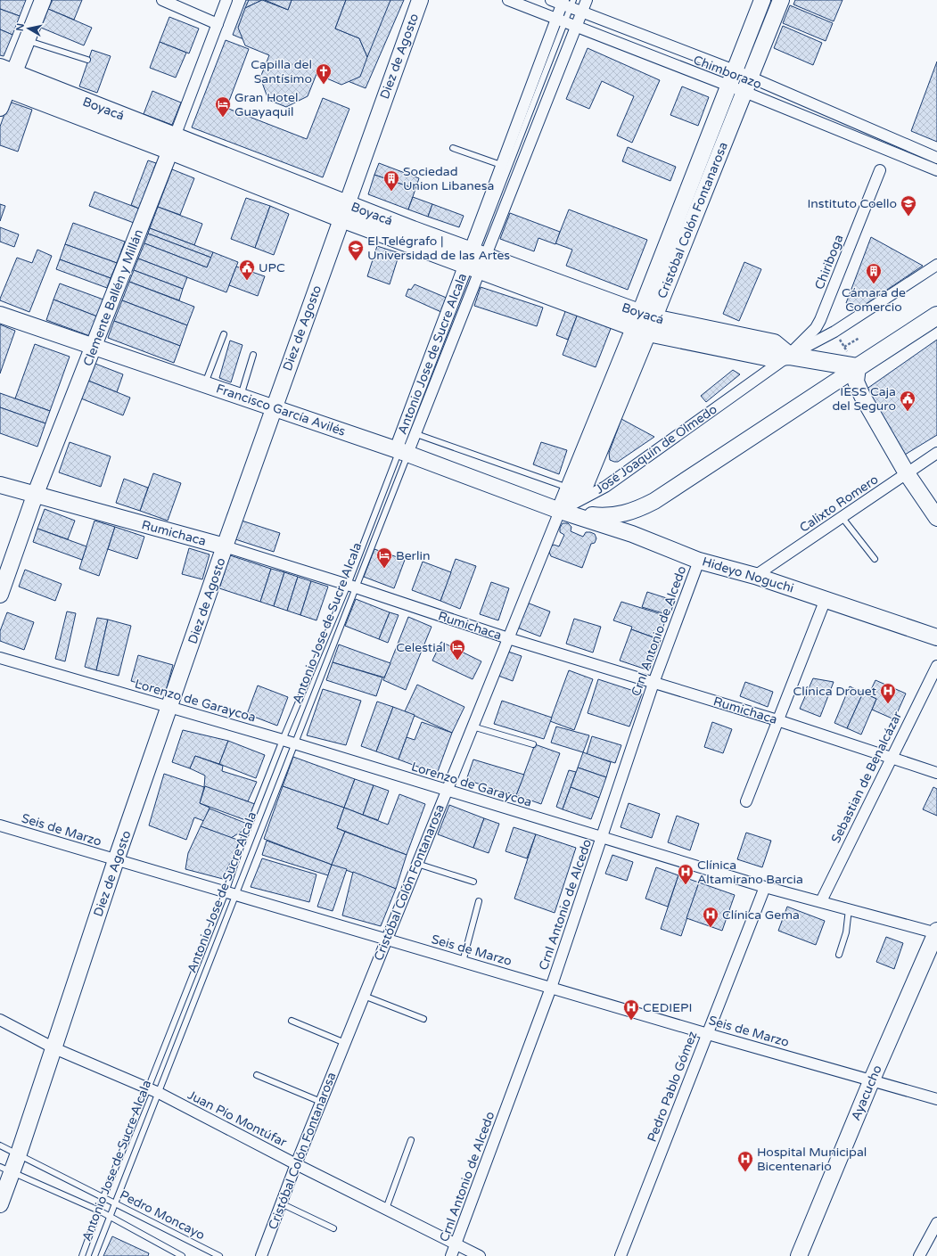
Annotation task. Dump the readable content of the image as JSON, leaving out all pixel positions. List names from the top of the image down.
{
  "streets": {
    "main road": ["Boyacá"],
    "street": [
      "Diez de Agosto",
      "Chimborazo",
      "Cristóbal Colón Fontanarosa",
      "Chiriboga",
      "Clemente Ballén y Millán",
      "Antonio Jose de Sucre Alcala",
      "Francisco García Avilés",
      "José Joaquín de Olmedo",
      "Calixto Romero",
      "Rumichaca",
      "Hideyo Noguchi",
      "Crnl Antonio de Alcedo",
      "Lorenzo de Garaycoa",
      "Sebastian de Benalcázar",
      "Seis de Marzo",
      "Pedro Pablo Gómez",
      "Ayacucho",
      "Juan Pío Montúfar"
    ],
    "lane": ["Pedro Moncayo"]
  },
  "crossings": [
    ["Diez de Agosto", "Boyacá"],
    ["Diez de Agosto", "Francisco García Avilés"],
    ["Diez de Agosto", "Rumichaca"],
    ["Diez de Agosto", "Lorenzo de Garaycoa"],
    ["Diez de Agosto", "Seis de Marzo"],
    ["Diez de Agosto", "Juan Pío Montúfar"],
    ["Diez de Agosto", "Pedro Moncayo"],
    ["Chimborazo", "Cristóbal Colón Fontanarosa"],
    ["Chimborazo", "Antonio Jose de Sucre Alcala"],
    ["Boyacá", "Cristóbal Colón Fontanarosa"],
    ["Boyacá", "Chiriboga"],
    ["Boyacá", "Clemente Ballén y Millán"],
    ["Boyacá", "Antonio Jose de Sucre Alcala"],
    ["Boyacá", "José Joaquín de Olmedo"],
    ["Cristóbal Colón Fontanarosa", "Francisco García Avilés"],
    ["Cristóbal Colón Fontanarosa", "José Joaquín de Olmedo"],
    ["Cristóbal Colón Fontanarosa", "Rumichaca"],
    ["Cristóbal Colón Fontanarosa", "Hideyo Noguchi"],
    ["Cristóbal Colón Fontanarosa", "Lorenzo de Garaycoa"],
    ["Cristóbal Colón Fontanarosa", "Seis de Marzo"],
    ["Cristóbal Colón Fontanarosa", "Juan Pío Montúfar"],
    ["Chiriboga", "José Joaquín de Olmedo"],
    ["Clemente Ballén y Millán", "Francisco García Avilés"],
    ["Clemente Ballén y Millán", "Rumichaca"],
    ["Antonio Jose de Sucre Alcala", "Francisco García Avilés"],
    ["Antonio Jose de Sucre Alcala", "Rumichaca"],
    ["Antonio Jose de Sucre Alcala", "Lorenzo de Garaycoa"],
    ["Antonio Jose de Sucre Alcala", "Seis de Marzo"],
    ["Antonio Jose de Sucre Alcala", "Juan Pío Montúfar"],
    ["Antonio Jose de Sucre Alcala", "Pedro Moncayo"],
    ["Francisco García Avilés", "José Joaquín de Olmedo"],
    ["Francisco García Avilés", "Hideyo Noguchi"],
    ["José Joaquín de Olmedo", "Hideyo Noguchi"],
    ["Calixto Romero", "Hideyo Noguchi"],
    ["Rumichaca", "Crnl Antonio de Alcedo"],
    ["Rumichaca", "Sebastian de Benalcázar"],
    ["Hideyo Noguchi", "Crnl Antonio de Alcedo"],
    ["Crnl Antonio de Alcedo", "Lorenzo de Garaycoa"],
    ["Crnl Antonio de Alcedo", "Seis de Marzo"],
    ["Crnl Antonio de Alcedo", "Juan Pío Montúfar"],
    ["Lorenzo de Garaycoa", "Sebastian de Benalcázar"],
    ["Lorenzo de Garaycoa", "Pedro Pablo Gómez"],
    ["Lorenzo de Garaycoa", "Ayacucho"],
    ["Seis de Marzo", "Pedro Pablo Gómez"],
    ["Seis de Marzo", "Ayacucho"]
  ],
  "places": {
    "church": ["Capilla del Santísimo"],
    "hotel": ["Gran Hotel Guayaquil", "Berlin", "Celestial"],
    "building": ["Sociedad Union Libanesa", "Cámara de Comercio"],
    "school or university": ["Instituto Coello", "El Telégrafo | Universidad de las Artes"],
    "public building": ["UPC", "IESS Caja del Seguro"],
    "hospital": [
      "Clínica Drouet",
      "Clínica Altamirano Barcia",
      "Clínica Gema",
      "CEDIEPI",
      "Hospital Municipal Bicentenario"
    ]
  },
  "north": "left"
}
